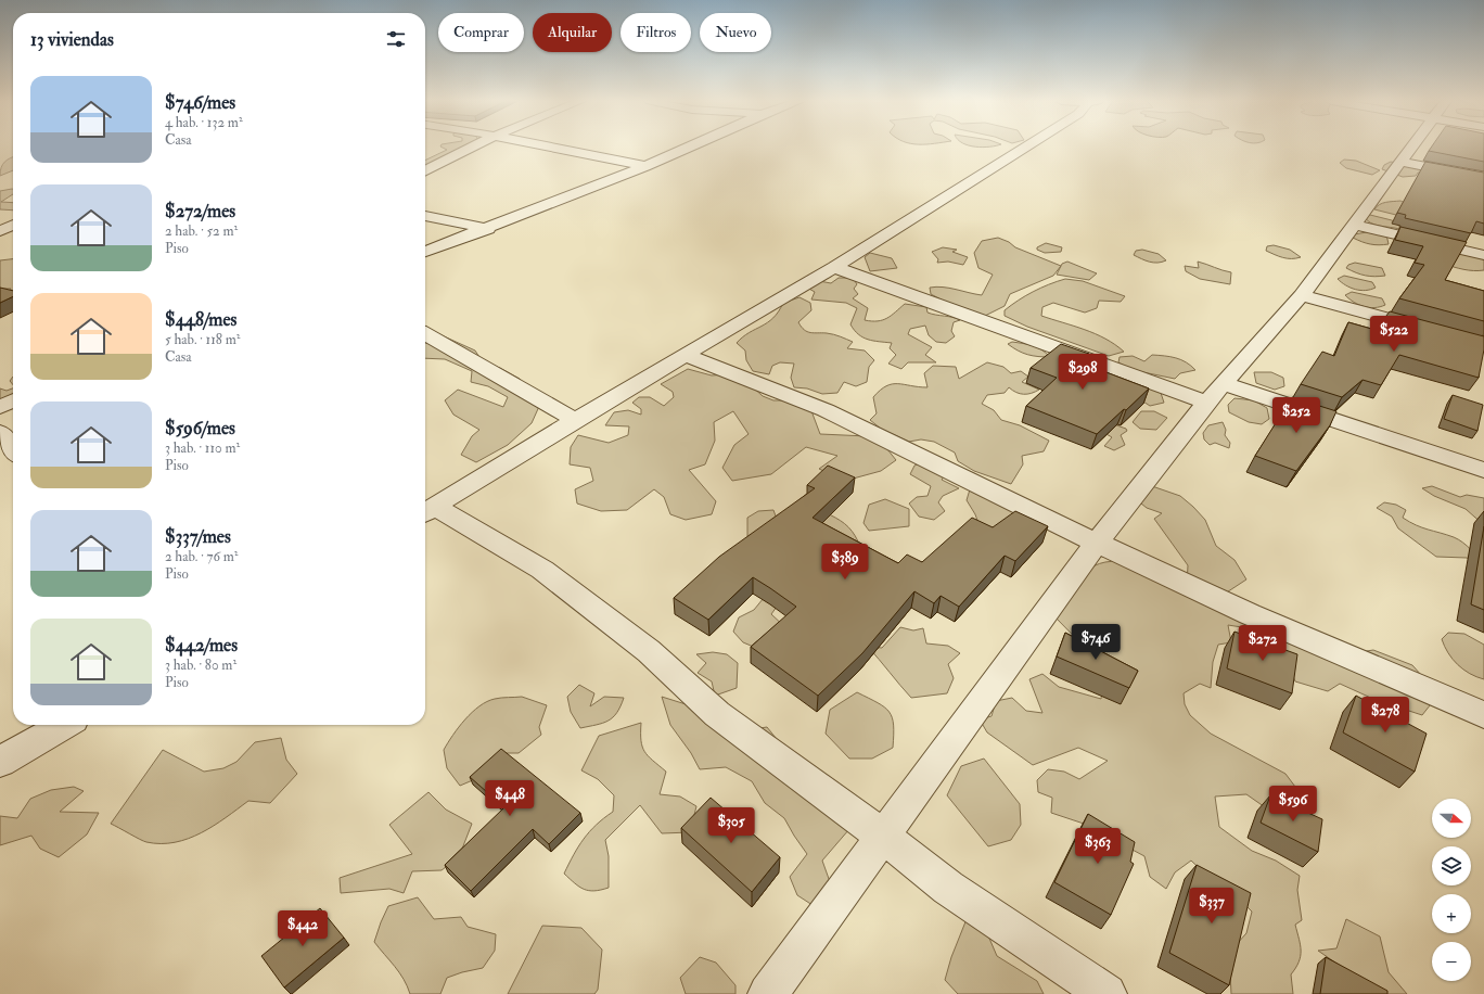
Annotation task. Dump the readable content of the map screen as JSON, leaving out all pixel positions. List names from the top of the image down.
{
  "north": "right",
  "page": {
    "chip": [
      "Comprar",
      "Alquilar",
      "Filtros",
      "Nuevo"
    ],
    "heading": "13 viviendas",
    "list": [
      {
        "name": "$746/mes",
        "note": "4 hab. · 132 m² · Casa"
      },
      {
        "name": "$272/mes",
        "note": "2 hab. · 52 m² · Piso"
      },
      {
        "name": "$448/mes",
        "note": "5 hab. · 118 m² · Casa"
      },
      {
        "name": "$596/mes",
        "note": "3 hab. · 110 m² · Piso"
      },
      {
        "name": "$337/mes",
        "note": "2 hab. · 76 m² · Piso"
      },
      {
        "name": "$442/mes",
        "note": "3 hab. · 80 m² · Piso"
      }
    ],
    "price": [
      "$522",
      "$298",
      "$252",
      "$389",
      "$746",
      "$272",
      "$278",
      "$448",
      "$596",
      "$305",
      "$363",
      "$337",
      "$442"
    ],
    "map_buttons": ["+", "−"]
  }
}
